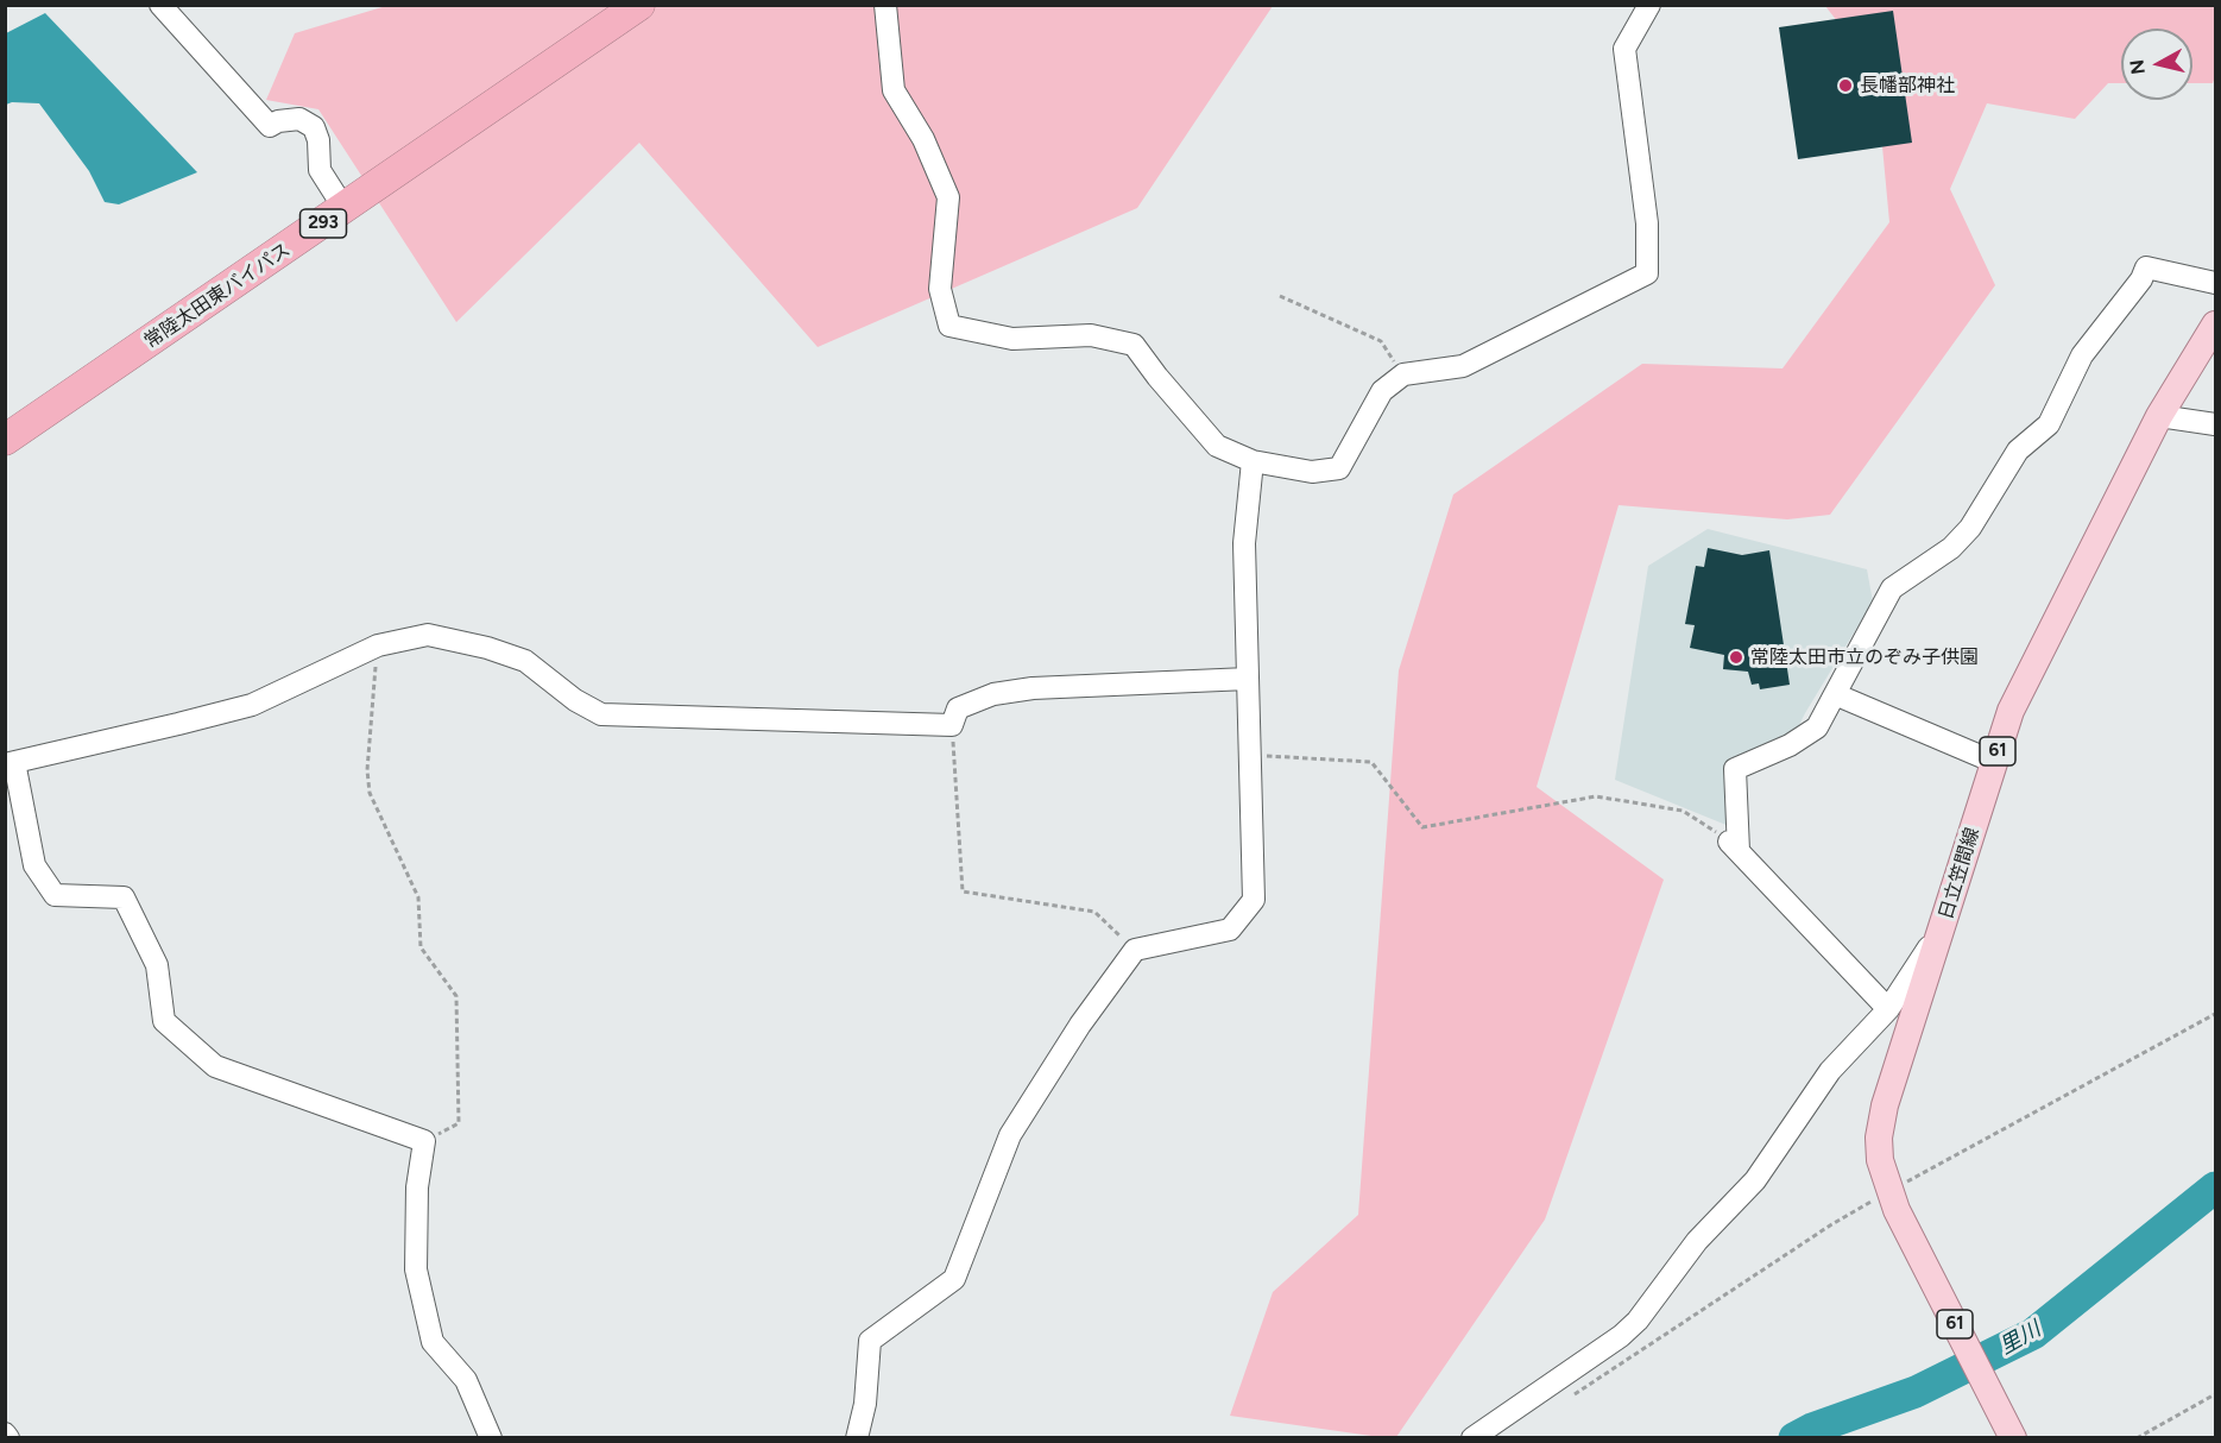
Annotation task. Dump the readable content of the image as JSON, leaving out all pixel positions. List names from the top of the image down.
{
  "streets": {
    "highway": ["293", "常陸太田東バイパス"],
    "main road": ["61", "日立笠間線"]
  },
  "water": ["里川"],
  "places": ["長幡部神社", "常陸太田市立のぞみ子供園"],
  "north": "left"
}
